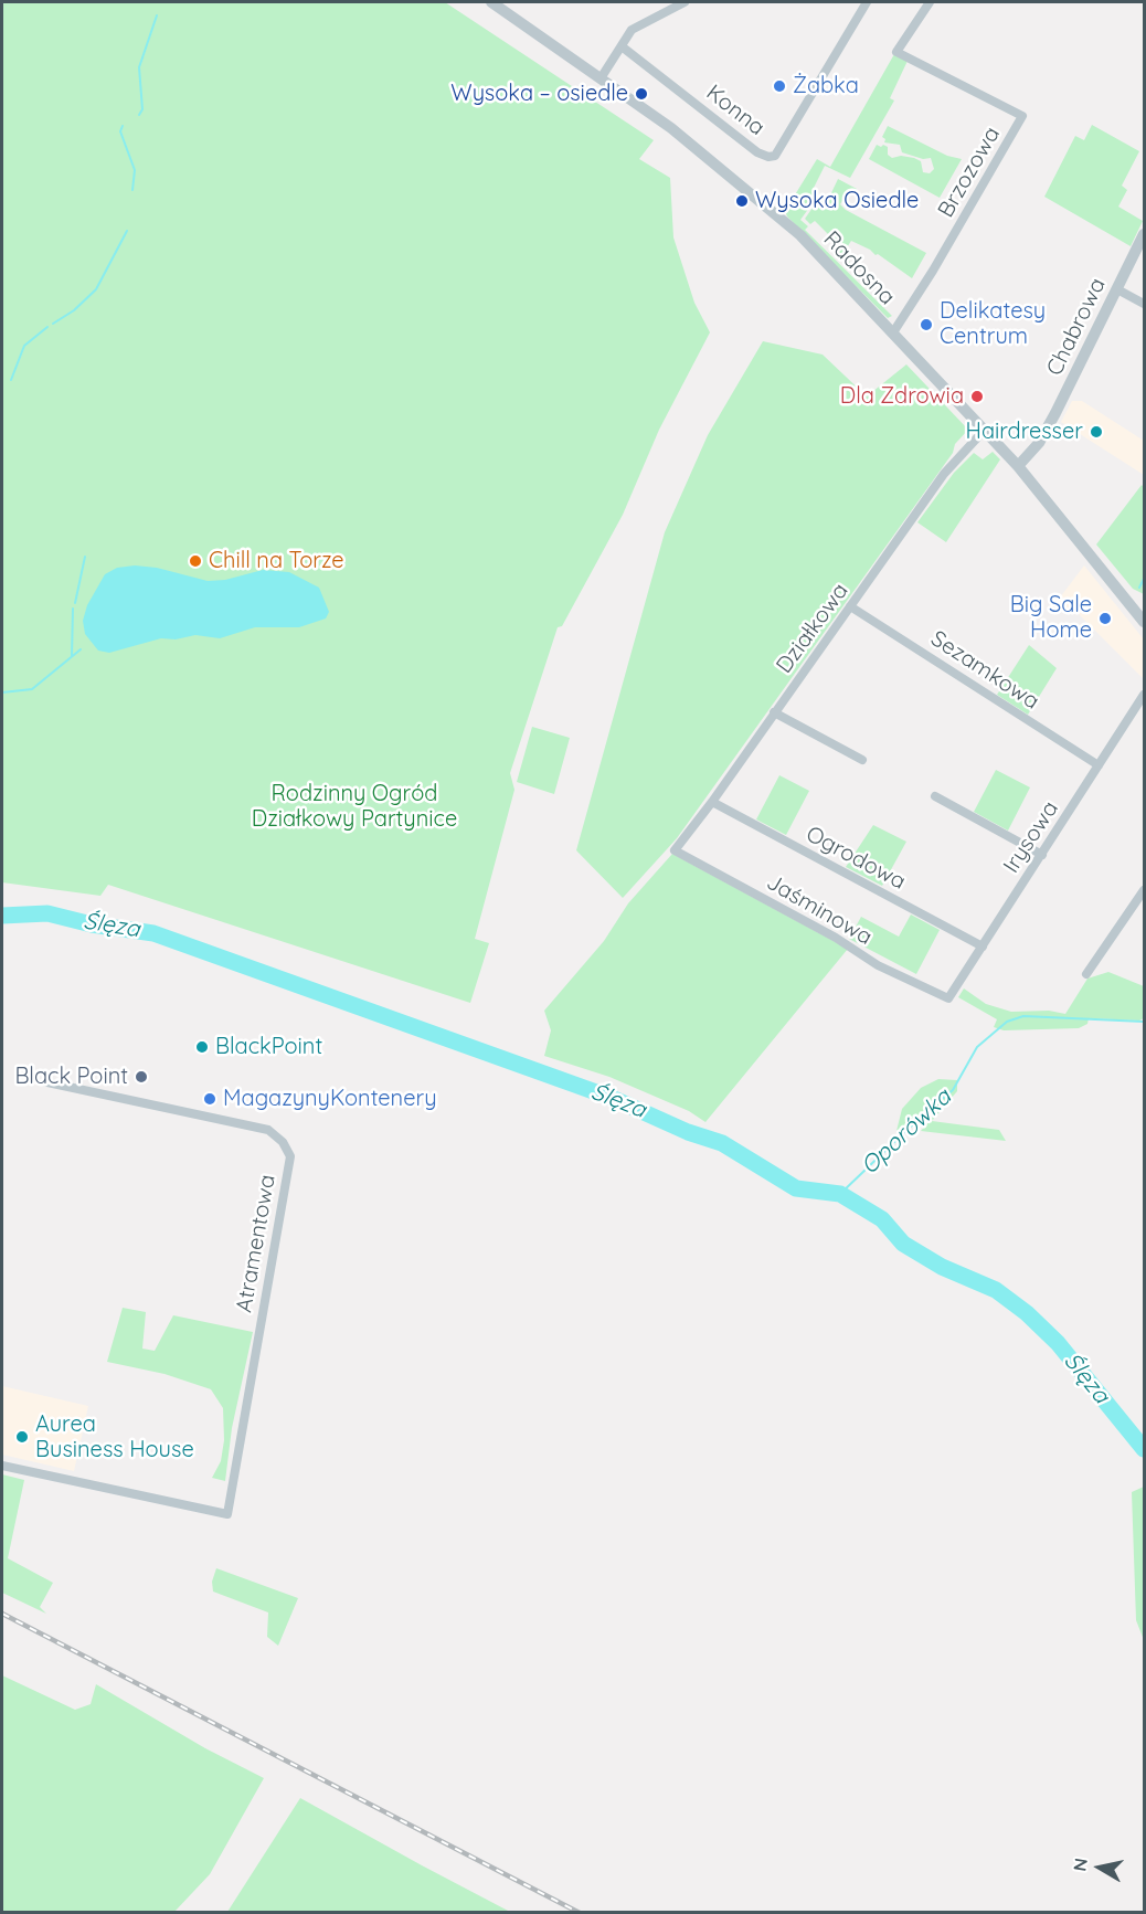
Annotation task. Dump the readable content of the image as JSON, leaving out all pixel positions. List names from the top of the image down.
{
  "streets": {
    "street": [
      "Konna",
      "Brzozowa",
      "Radosna",
      "Chabrowa",
      "Działkowa",
      "Sezamkowa",
      "Irysowa",
      "Ogrodowa",
      "Jaśminowa",
      "Atramentowa"
    ]
  },
  "crossings": [
    ["Brzozowa", "Radosna"],
    ["Radosna", "Chabrowa"],
    ["Radosna", "Działkowa"],
    ["Działkowa", "Sezamkowa"],
    ["Działkowa", "Ogrodowa"],
    ["Działkowa", "Jaśminowa"],
    ["Sezamkowa", "Irysowa"],
    ["Irysowa", "Ogrodowa"],
    ["Irysowa", "Jaśminowa"]
  ],
  "water": ["Ślęza", "Oporówka"],
  "parks": ["Rodzinny Ogród Działkowy Partynice"],
  "places": [
    "Żabka",
    "Wysoka – osiedle",
    "Wysoka Osiedle",
    "Delikatesy Centrum",
    "Dla Zdrowia",
    "Hairdresser",
    "Chill na Torze",
    "Big Sale Home",
    "BlackPoint",
    "Black Point",
    "MagazynyKontenery",
    "Aurea Business House"
  ],
  "north": "left"
}
